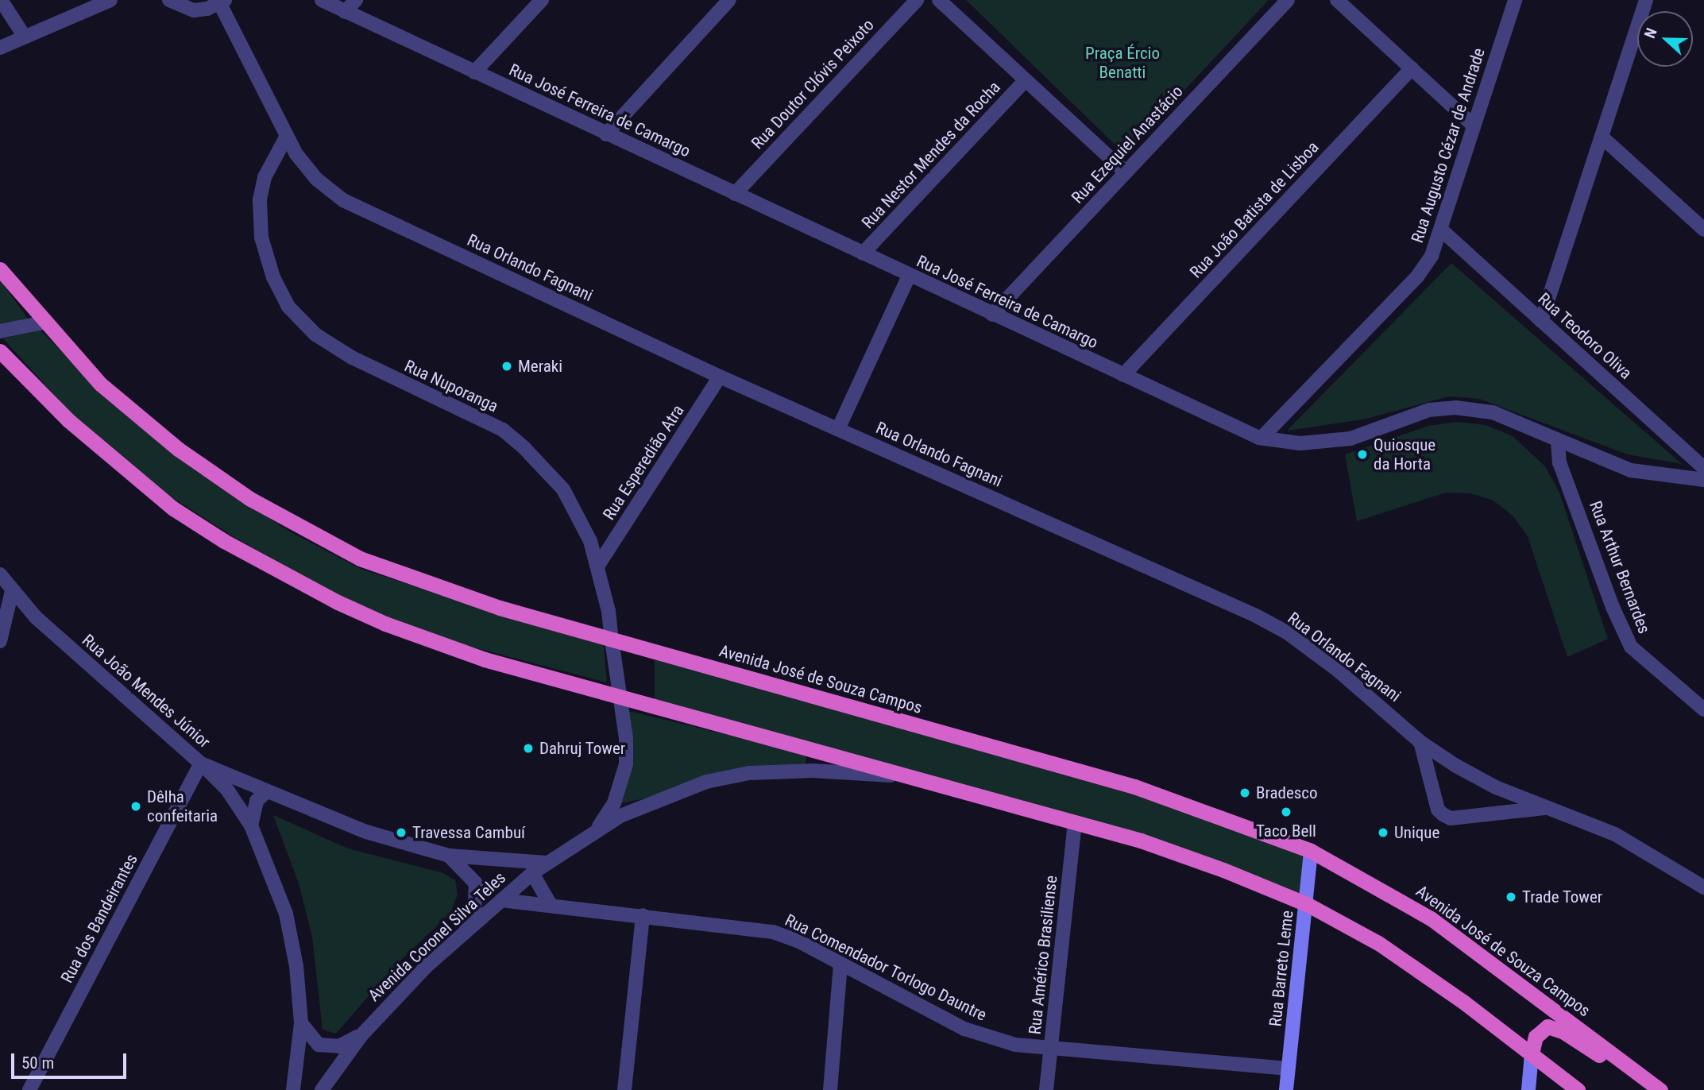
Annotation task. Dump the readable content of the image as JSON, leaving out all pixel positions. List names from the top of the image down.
{
  "streets": {
    "highway": ["Avenida José de Souza Campos"],
    "main road": ["Rua Barreto Leme"],
    "street": [
      "Rua Doutor Clóvis Peixoto",
      "Rua José Ferreira de Camargo",
      "Rua Ezequiel Anastácio",
      "Rua Augusto Cézar de Andrade",
      "Rua Nestor Mendes da Rocha",
      "Rua João Batista de Lisboa",
      "Rua Orlando Fagnani",
      "Rua Teodoro Oliva",
      "Rua Nuporanga",
      "Rua Esperedião Atra",
      "Rua Arthur Bernardes",
      "Rua João Mendes Júnior",
      "Rua dos Bandeirantes",
      "Avenida Coronel Silva Teles",
      "Rua Américo Brasiliense",
      "Rua Comendador Torlogo Dauntre"
    ]
  },
  "crossings": [
    ["Rua Doutor Clóvis Peixoto", "Rua José Ferreira de Camargo"],
    ["Rua José Ferreira de Camargo", "Rua Ezequiel Anastácio"],
    ["Rua José Ferreira de Camargo", "Rua Augusto Cézar de Andrade"],
    ["Rua José Ferreira de Camargo", "Rua Nestor Mendes da Rocha"],
    ["Rua José Ferreira de Camargo", "Rua João Batista de Lisboa"],
    ["Rua José Ferreira de Camargo", "Rua Arthur Bernardes"],
    ["Rua Augusto Cézar de Andrade", "Rua Teodoro Oliva"],
    ["Rua Orlando Fagnani", "Rua Nuporanga"],
    ["Rua Orlando Fagnani", "Rua Esperedião Atra"],
    ["Rua Nuporanga", "Rua Esperedião Atra"],
    ["Rua Nuporanga", "Avenida José de Souza Campos"],
    ["Rua Nuporanga", "Avenida Coronel Silva Teles"],
    ["Avenida José de Souza Campos", "Rua Barreto Leme"],
    ["Rua João Mendes Júnior", "Rua dos Bandeirantes"],
    ["Avenida Coronel Silva Teles", "Rua Comendador Torlogo Dauntre"],
    ["Rua Américo Brasiliense", "Rua Comendador Torlogo Dauntre"],
    ["Rua Comendador Torlogo Dauntre", "Rua Barreto Leme"]
  ],
  "parks": ["Praça Ércio Benatti"],
  "places": [
    "Meraki",
    "Quiosque da Horta",
    "Dahruj Tower",
    "Bradesco",
    "Dêlha confeitaria",
    "Taco Bell",
    "Travessa Cambuí",
    "Unique",
    "Trade Tower"
  ],
  "scale_bar": "50 m",
  "north": "left"
}
